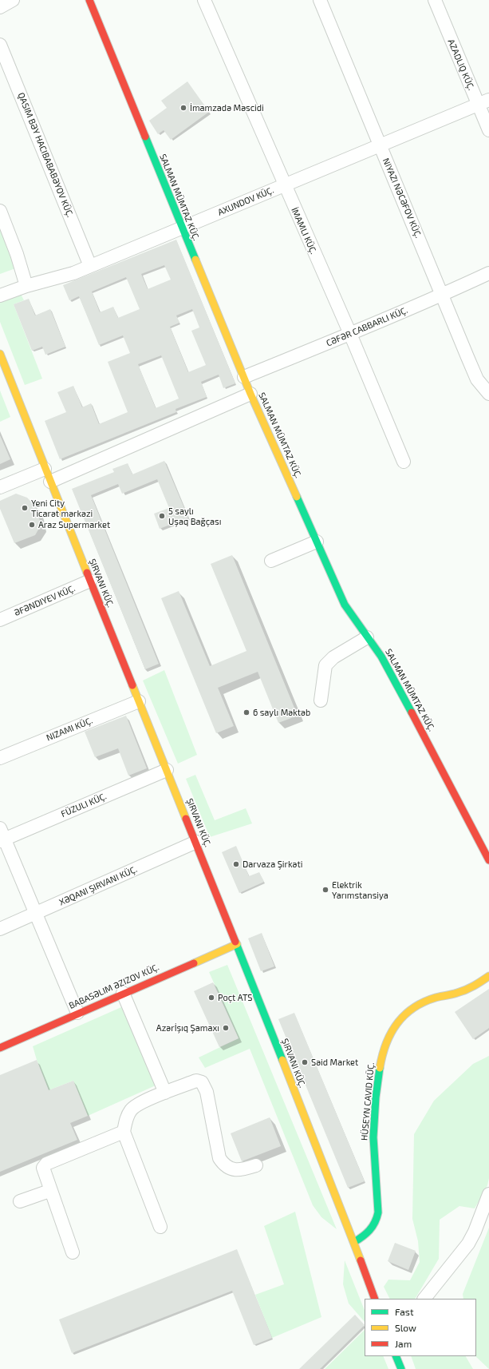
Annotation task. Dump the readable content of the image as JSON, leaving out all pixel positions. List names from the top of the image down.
{
  "streets": {
    "street": [
      "SALMAN MÜMTAZ KÜÇ.",
      "NIYAZI NƏCƏFOV KÜÇ.",
      "AXUNDOV KÜÇ.",
      "ŞIRVANI KÜÇ.",
      "ƏFƏNDIYEV KÜÇ.",
      "NIZAMI KÜÇ.",
      "FÜZULI KÜÇ.",
      "XƏQANI ŞIRVANI KÜÇ.",
      "BABASƏLIM ƏZIZOV KÜÇ.",
      "HÜSEYN CAVID KÜÇ."
    ]
  },
  "crossings": [
    ["SALMAN MÜMTAZ KÜÇ.", "AXUNDOV KÜÇ."],
    ["NIYAZI NƏCƏFOV KÜÇ.", "AXUNDOV KÜÇ."],
    ["ŞIRVANI KÜÇ.", "ƏFƏNDIYEV KÜÇ."],
    ["ŞIRVANI KÜÇ.", "NIZAMI KÜÇ."],
    ["ŞIRVANI KÜÇ.", "FÜZULI KÜÇ."],
    ["ŞIRVANI KÜÇ.", "XƏQANI ŞIRVANI KÜÇ."],
    ["ŞIRVANI KÜÇ.", "BABASƏLIM ƏZIZOV KÜÇ."],
    ["ŞIRVANI KÜÇ.", "HÜSEYN CAVID KÜÇ."]
  ],
  "places": [
    "İmamzadə Məscidi",
    "Yeni City Ticarət mərkəzi",
    "5 saylı Uşaq Bağçası",
    "Araz Supermarket",
    "6 saylı Məktəb",
    "Darvaza Şirkəti",
    "Elektrik Yarımstansiya",
    "Poçt ATS",
    "Azərİşıq Şamaxı",
    "Səid Market"
  ],
  "legend": ["Fast", "Slow", "Jam"]
}
